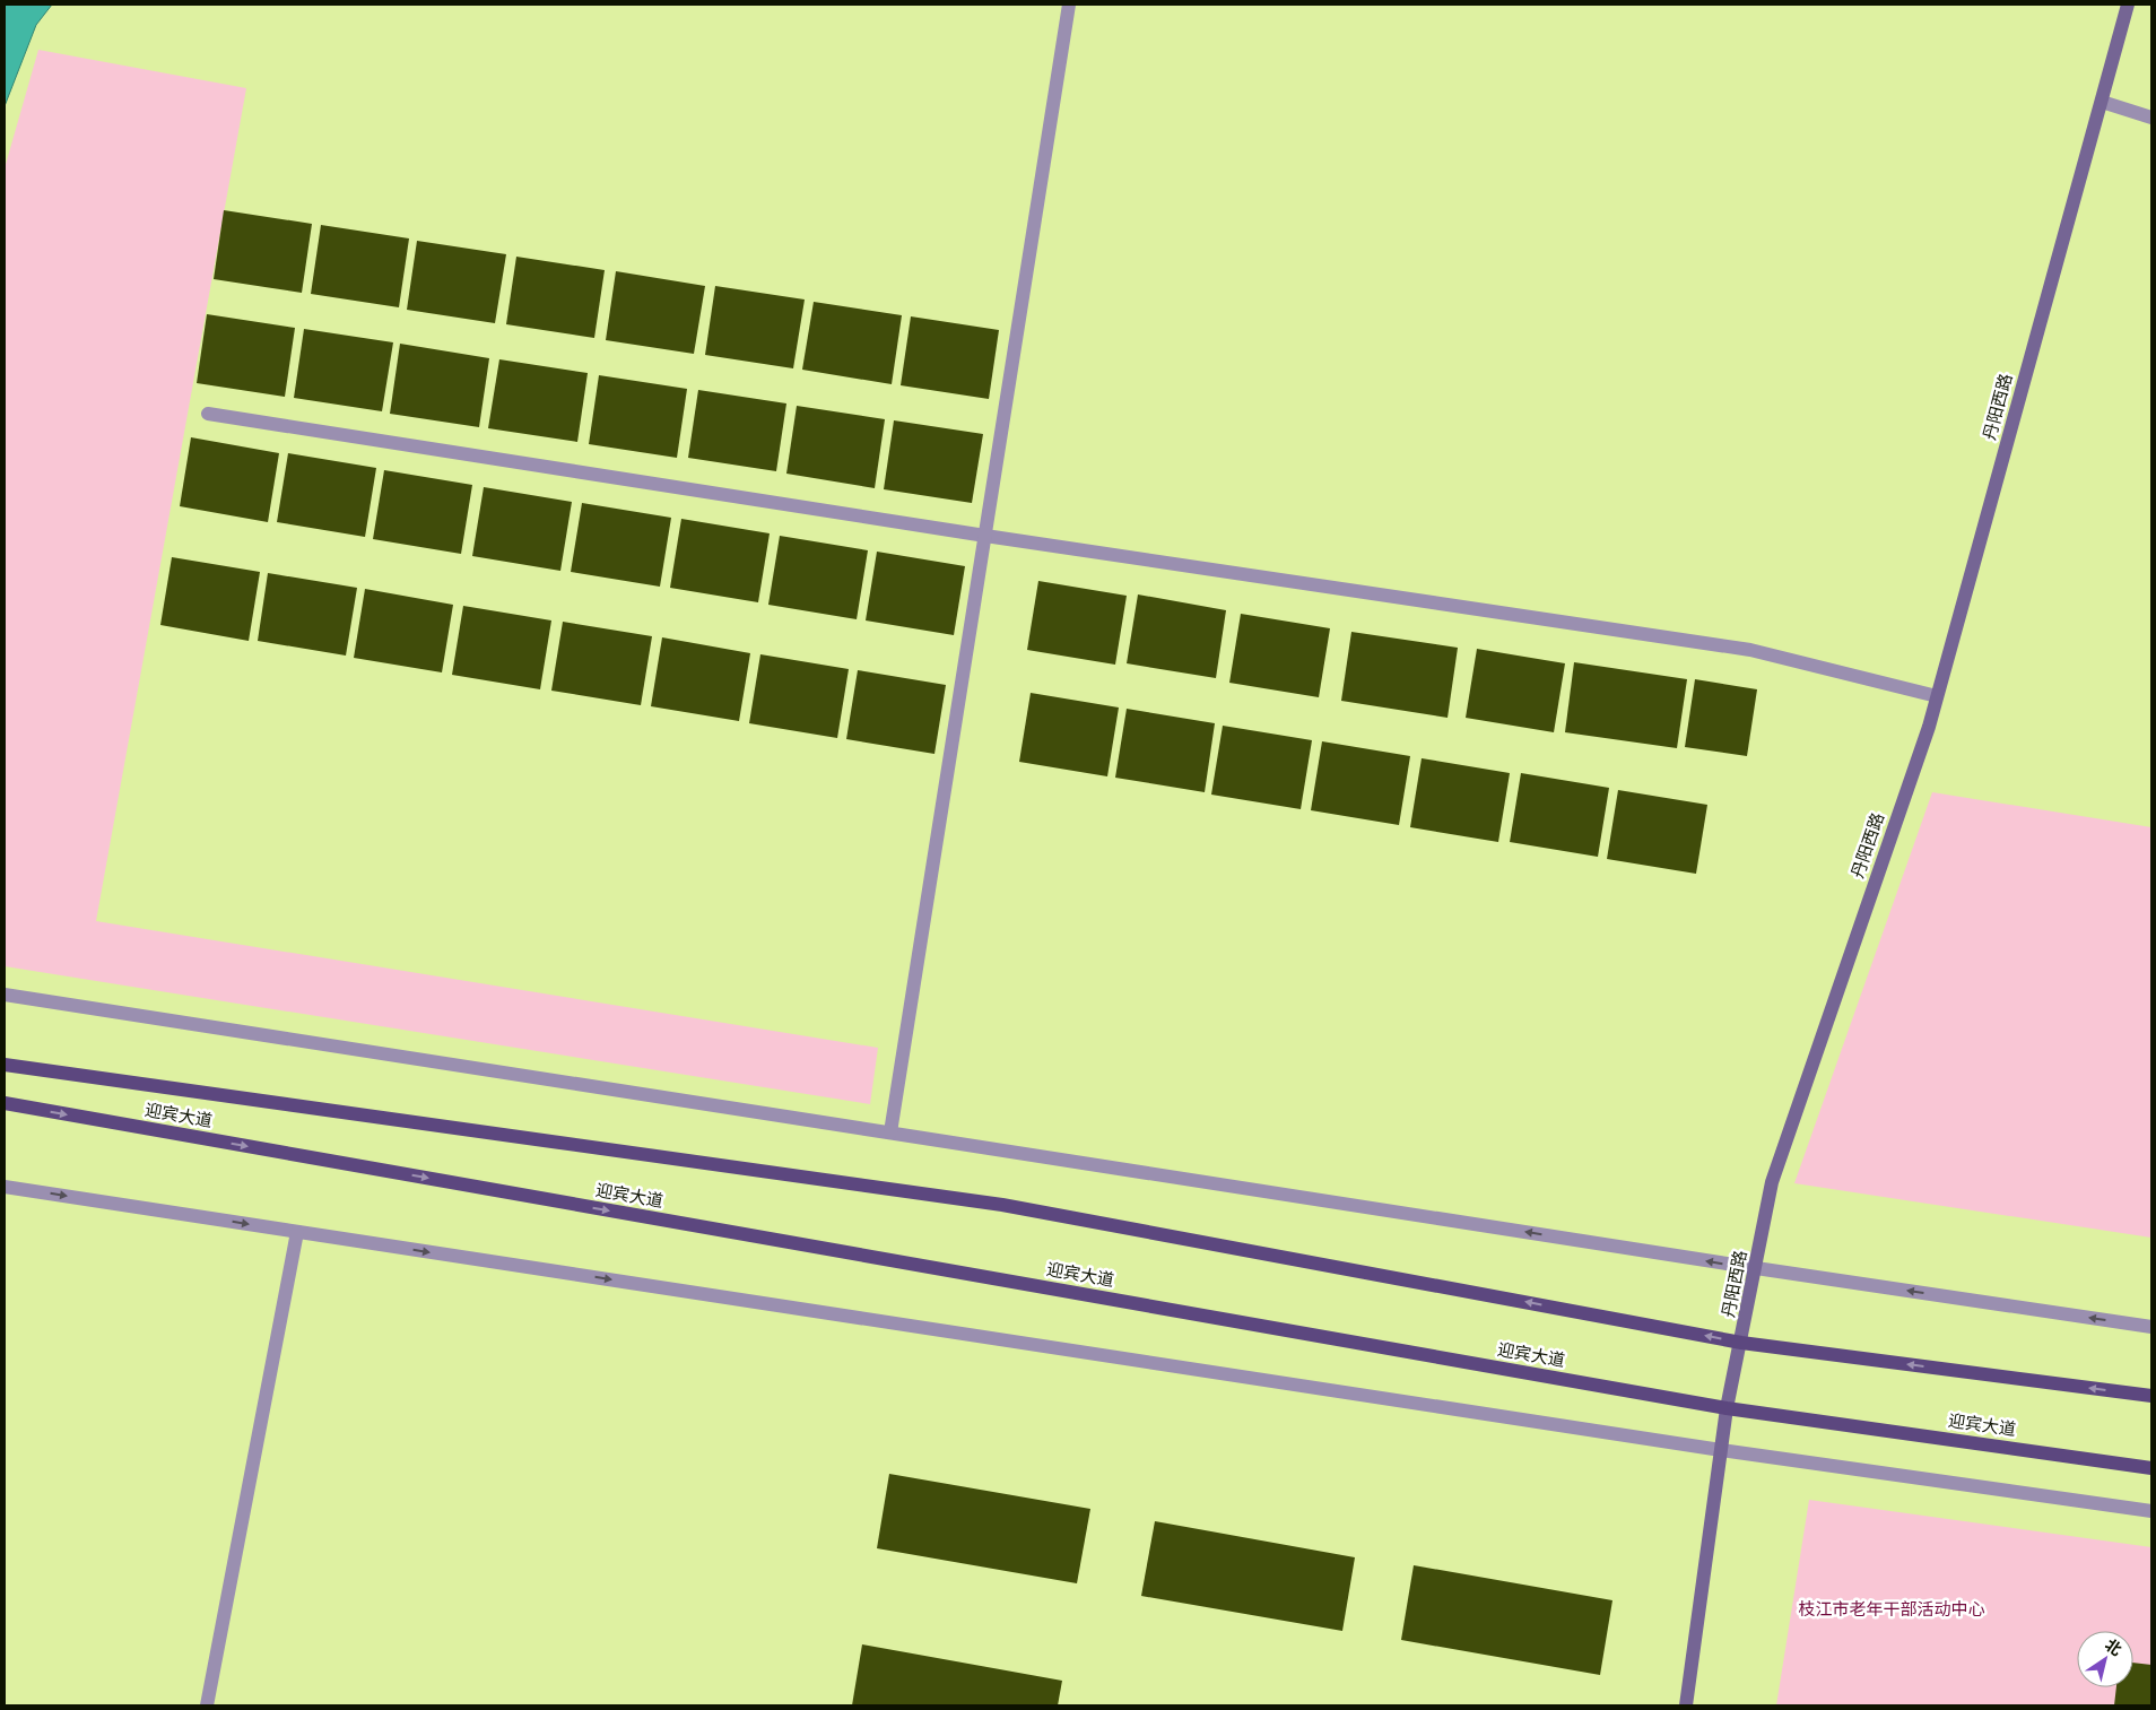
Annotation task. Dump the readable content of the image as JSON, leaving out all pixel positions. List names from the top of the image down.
{
  "streets": {
    "main road": ["迎宾大道"],
    "street": ["丹阳西路"]
  },
  "crossings": [
    ["丹阳西路", "迎宾大道"]
  ],
  "parks": ["枝江市老年干部活动中心"],
  "north": "top right"
}
